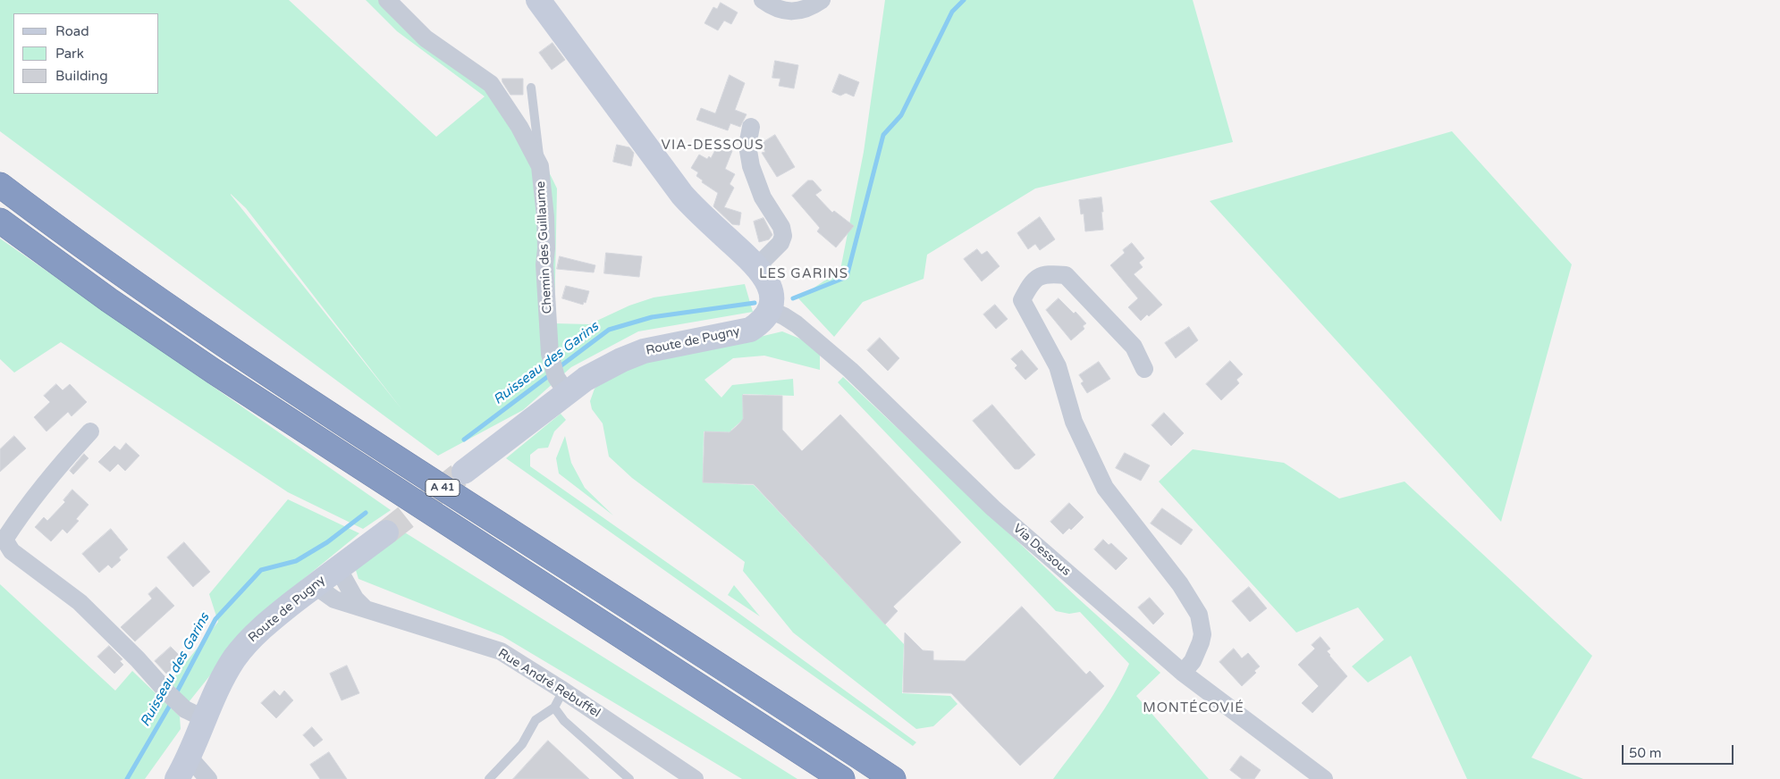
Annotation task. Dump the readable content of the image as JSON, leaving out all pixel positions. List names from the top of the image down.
{
  "streets": {
    "highway": ["A 41"],
    "street": [
      "Chemin des Guillaume",
      "Route de Pugny",
      "Via Dessous",
      "Rue André Rebuffel"
    ]
  },
  "crossings": [
    ["Chemin des Guillaume", "Route de Pugny"],
    ["Route de Pugny", "Via Dessous"],
    ["Route de Pugny", "Rue André Rebuffel"]
  ],
  "districts": ["VIA-DESSOUS", "LES GARINS", "MONTÉCOVIÉ"],
  "water": ["Ruisseau des Garins"],
  "legend": ["Road", "Park", "Building"],
  "scale_bar": "50 m"
}
